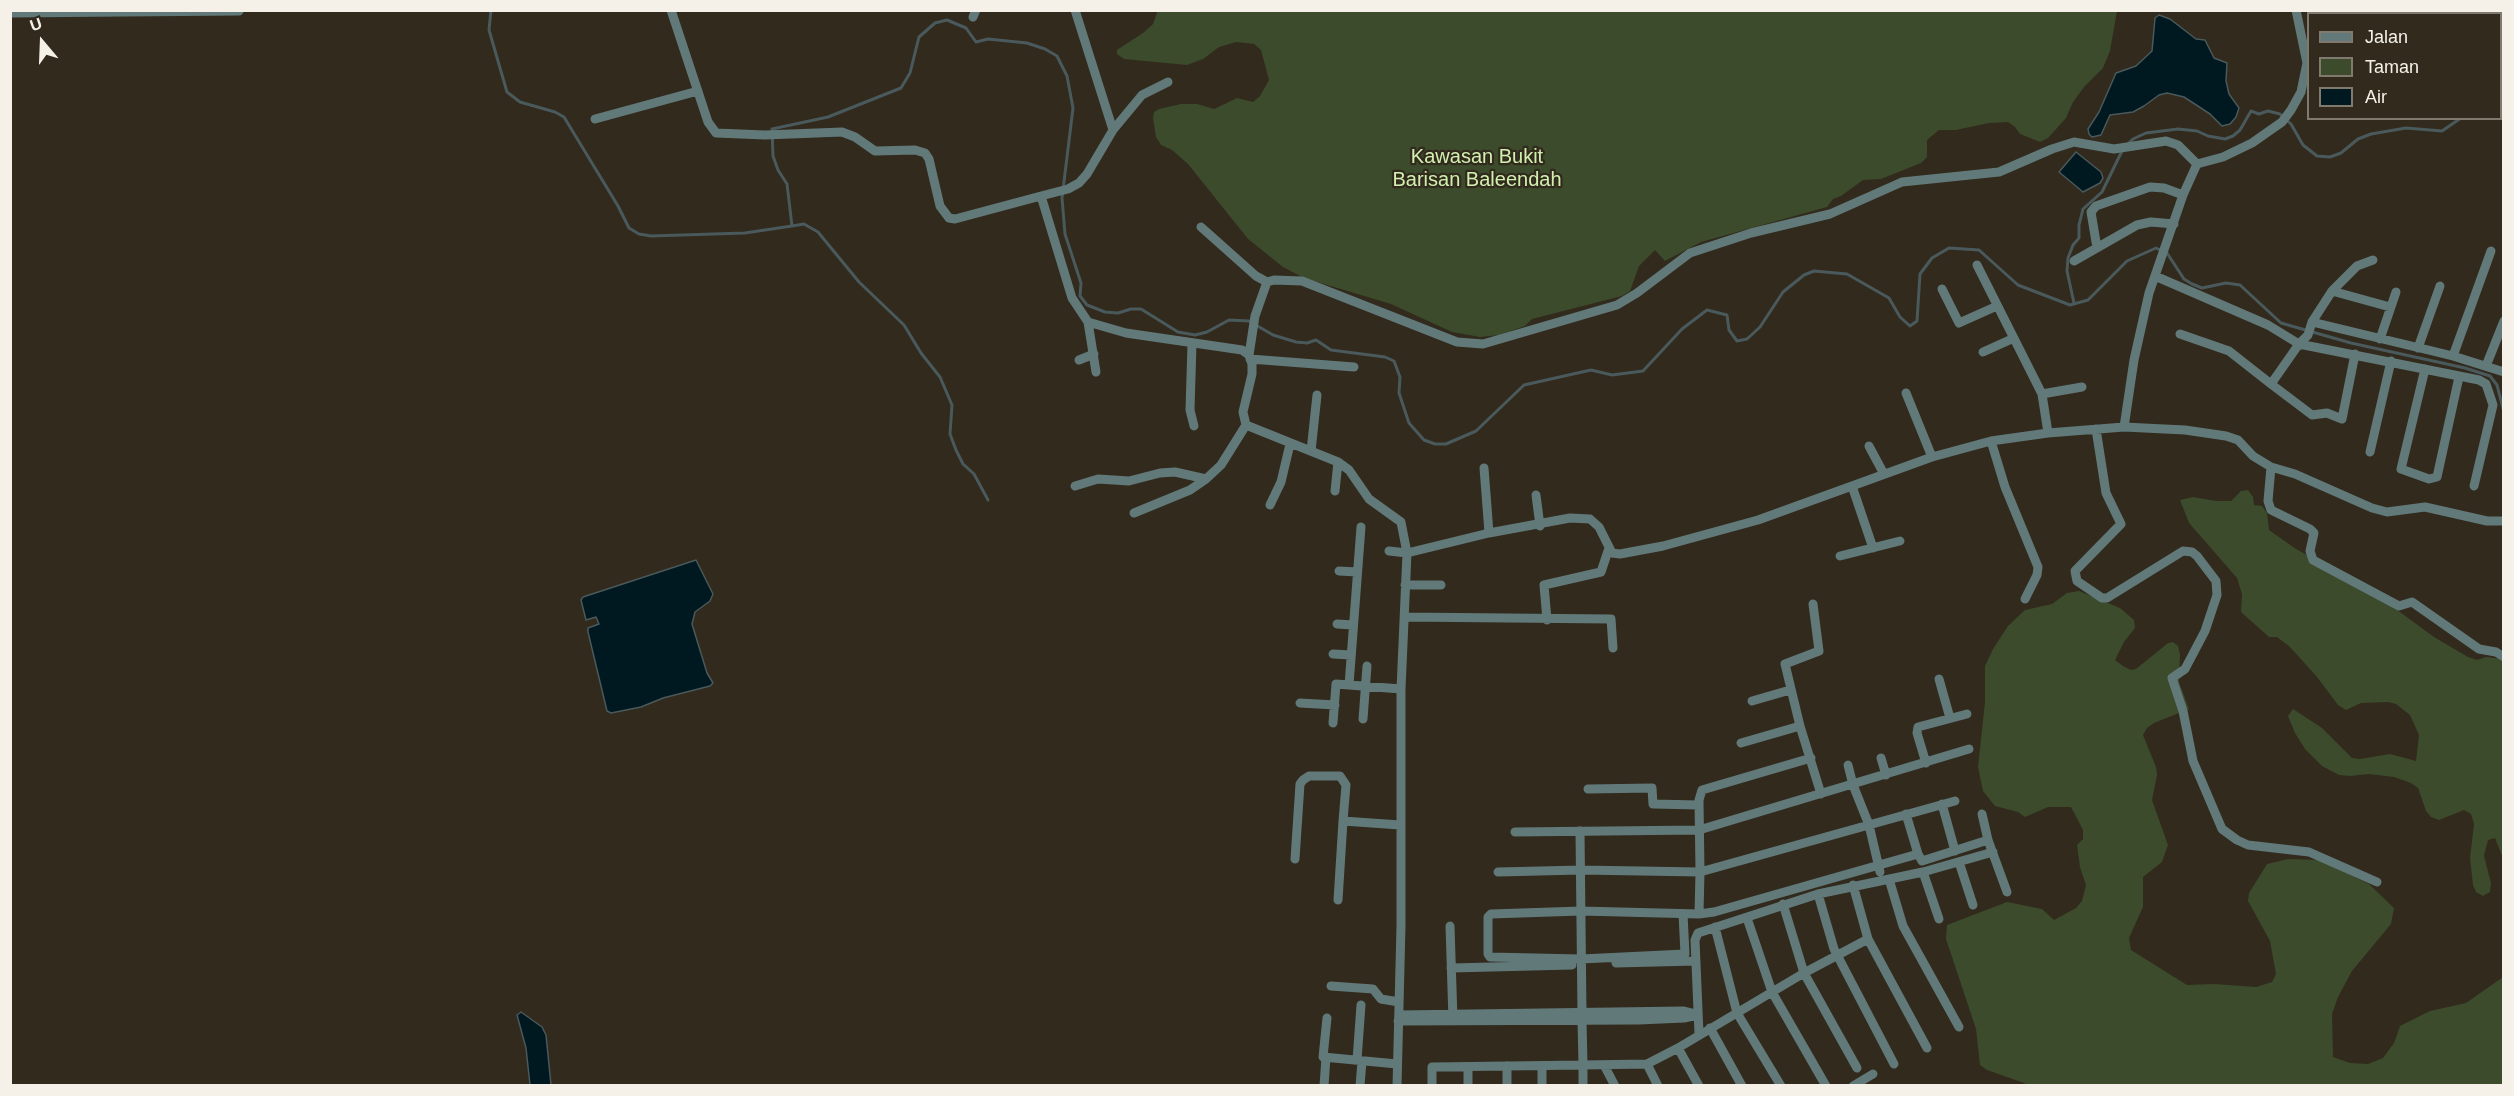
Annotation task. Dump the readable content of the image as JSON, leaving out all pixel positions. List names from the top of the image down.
{
  "parks": ["Kawasan Bukit Barisan Baleendah"],
  "legend": ["Jalan", "Taman", "Air"],
  "north": "top"
}
